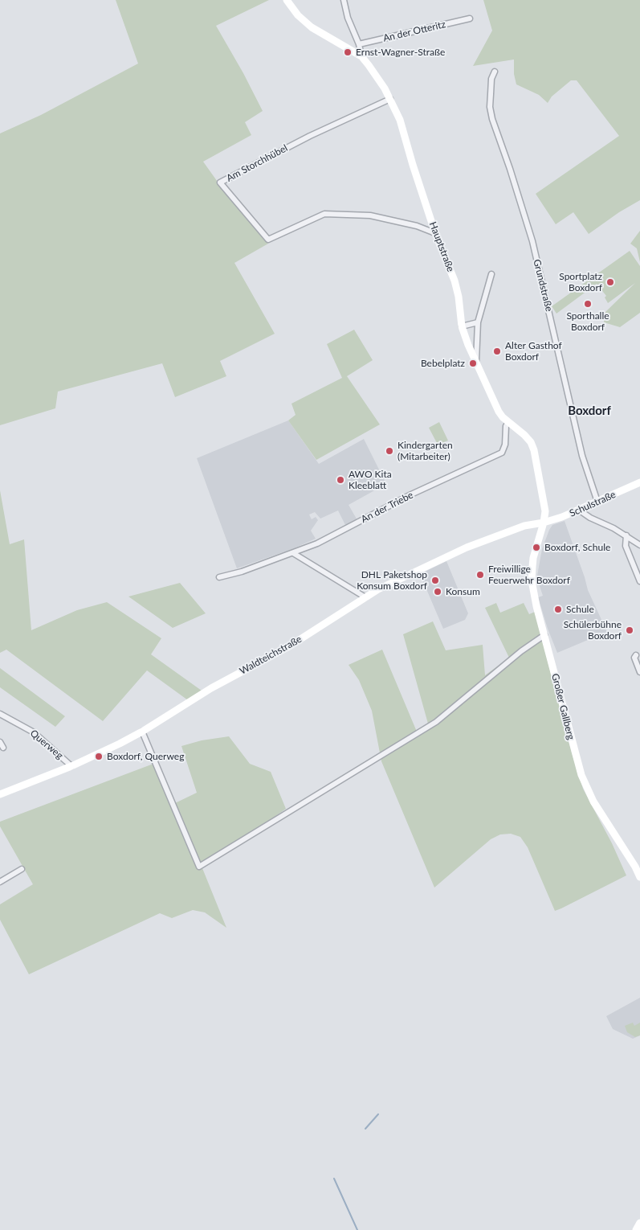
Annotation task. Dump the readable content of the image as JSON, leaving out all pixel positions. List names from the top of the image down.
{
  "streets": {
    "street": [
      "An der Otteritz",
      "Am Storchhübel",
      "Hauptstraße",
      "Grundstraße",
      "Schulstraße",
      "An der Triebe",
      "Waldteichstraße",
      "Großer Gallberg",
      "Querweg"
    ]
  },
  "crossings": [
    ["Am Storchhübel", "Hauptstraße"],
    ["Hauptstraße", "Schulstraße"],
    ["Hauptstraße", "An der Triebe"],
    ["Hauptstraße", "Waldteichstraße"],
    ["Hauptstraße", "Großer Gallberg"],
    ["Grundstraße", "Schulstraße"],
    ["Schulstraße", "Waldteichstraße"],
    ["Schulstraße", "Großer Gallberg"],
    ["Waldteichstraße", "Großer Gallberg"],
    ["Waldteichstraße", "Querweg"]
  ],
  "districts": ["Boxdorf"],
  "places": [
    "Ernst-Wagner-Straße",
    "Sportplatz Boxdorf",
    "Sporthalle Boxdorf",
    "Alter Gasthof Boxdorf",
    "Bebelplatz",
    "Kindergarten (Mitarbeiter)",
    "AWO Kita Kleeblatt",
    "Boxdorf, Schule",
    "Freiwillige Feuerwehr Boxdorf",
    "DHL Paketshop Konsum Boxdorf",
    "Konsum",
    "Schule",
    "Schülerbühne Boxdorf",
    "Boxdorf, Querweg"
  ]
}
